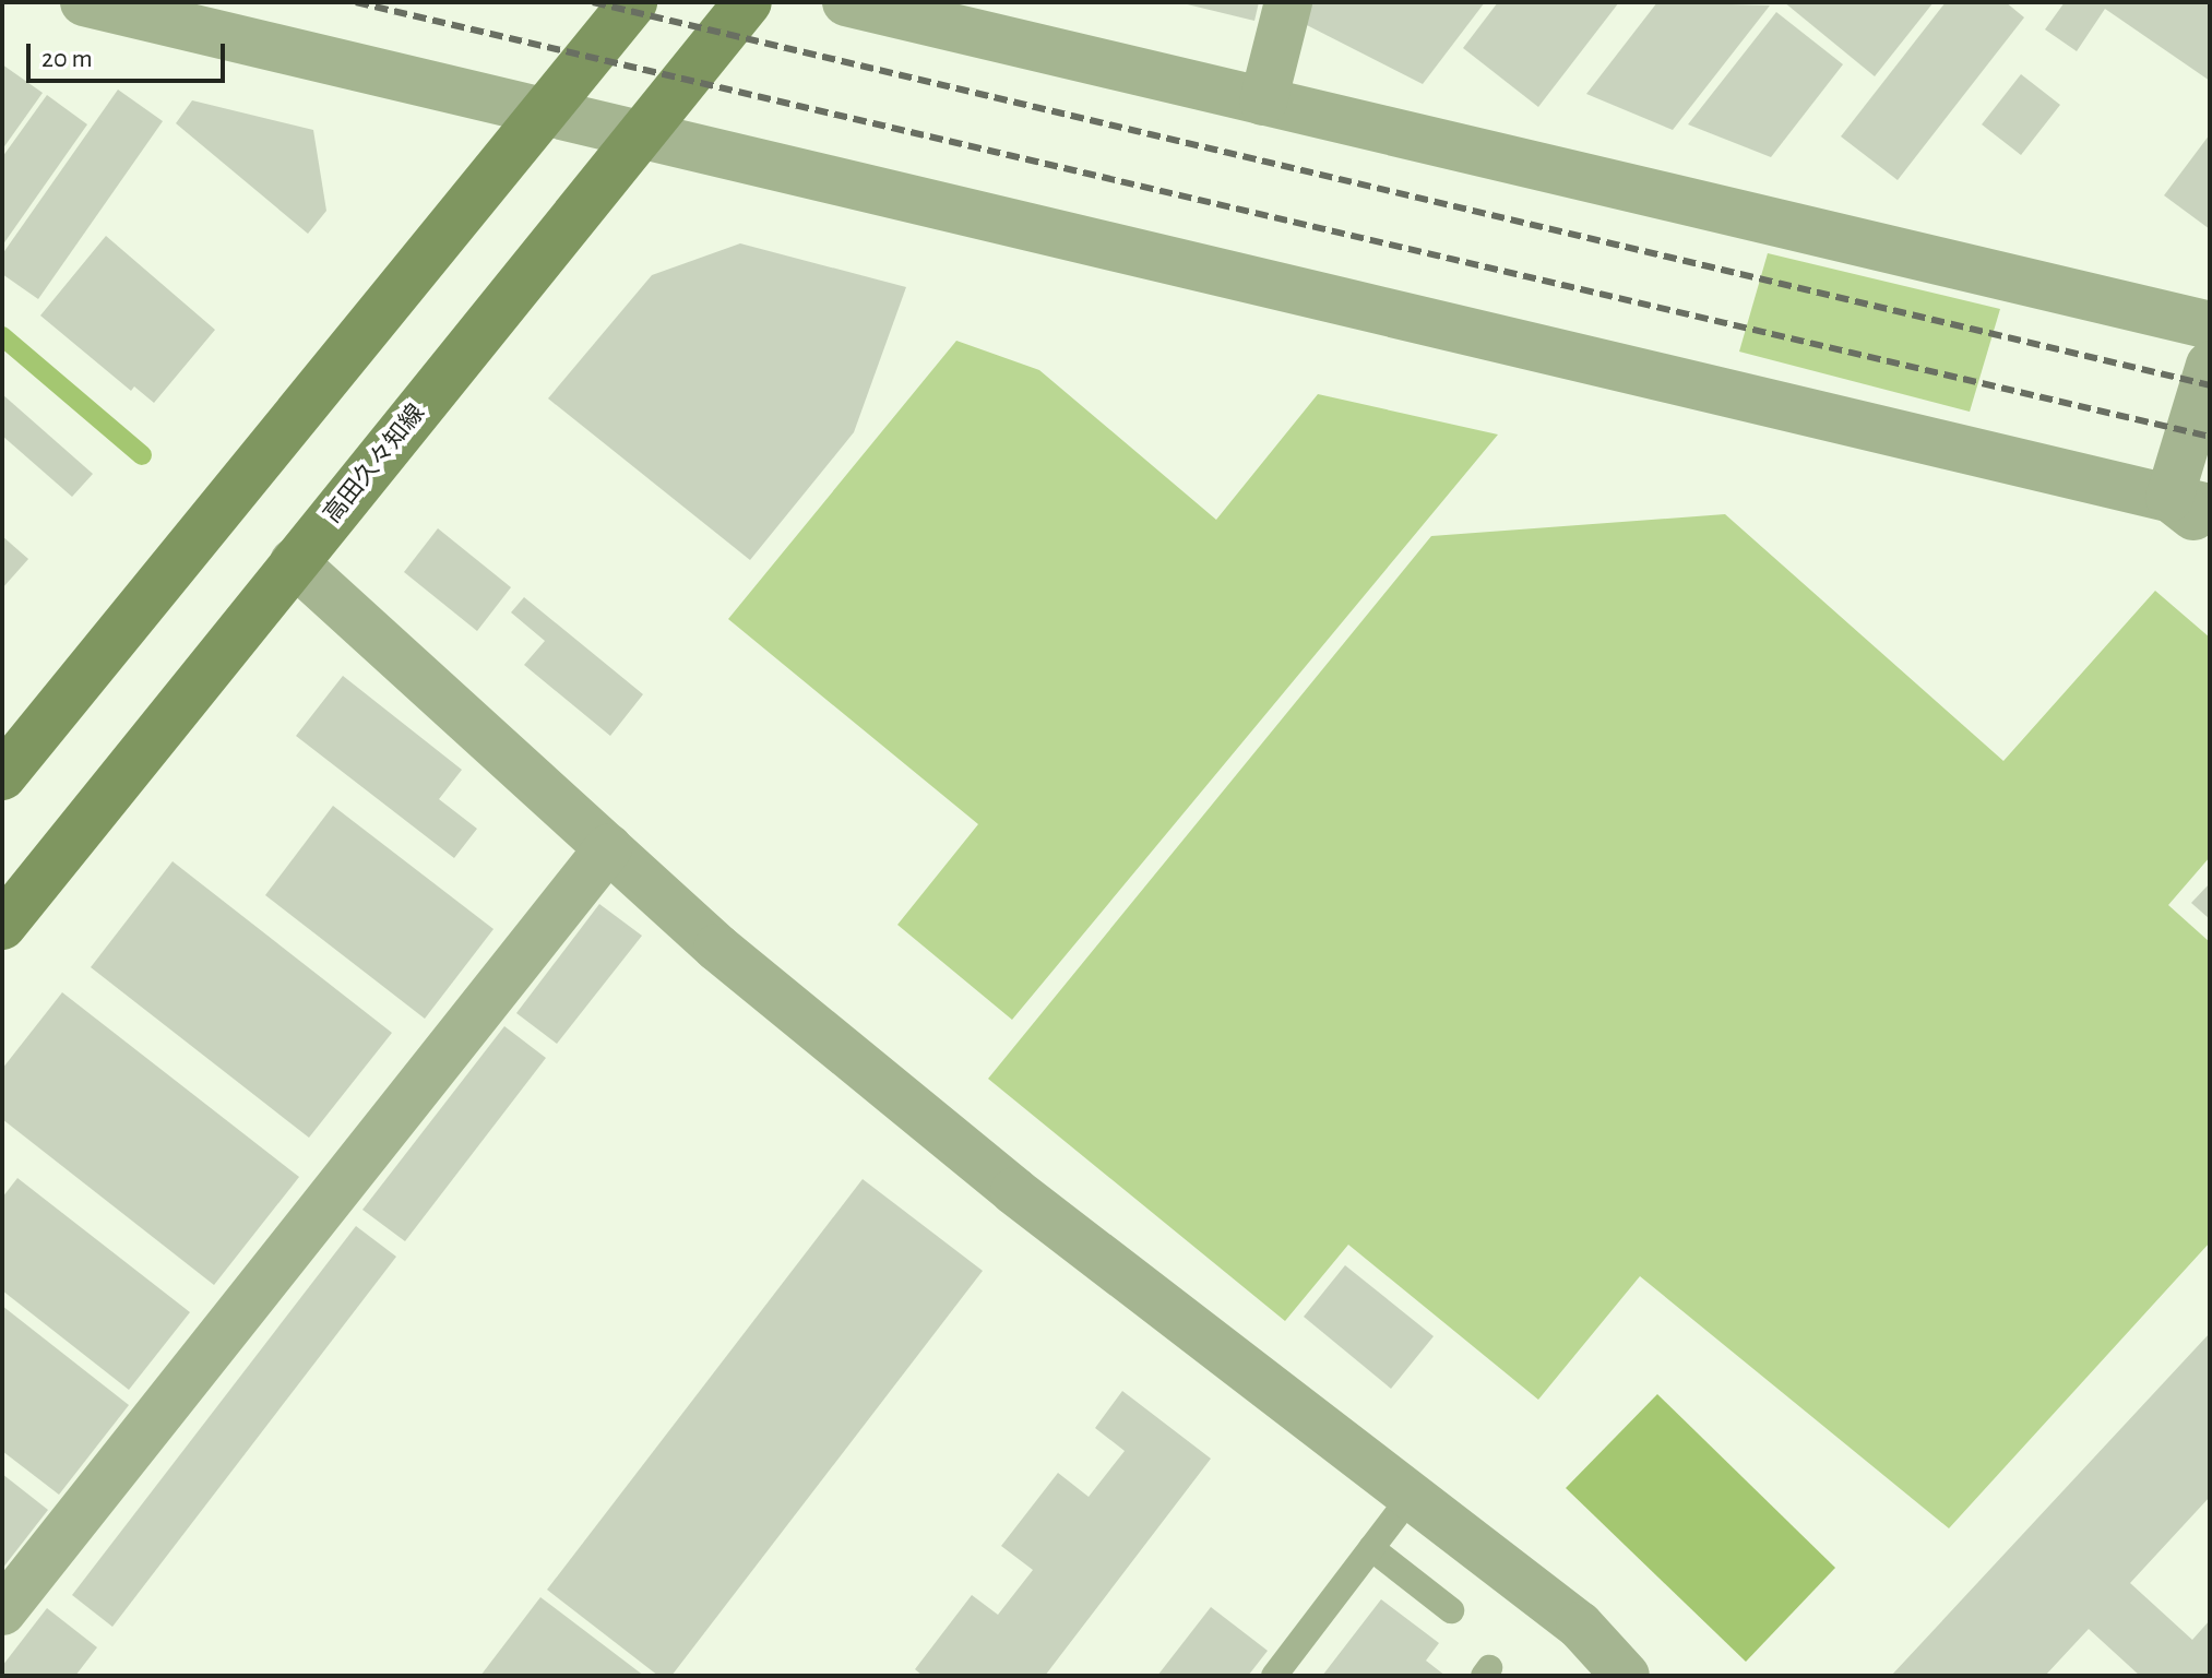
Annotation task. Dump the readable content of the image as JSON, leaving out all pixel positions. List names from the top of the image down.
{
  "streets": {
    "main road": ["高田久々知線"]
  },
  "scale_bar": "20 m"
}
